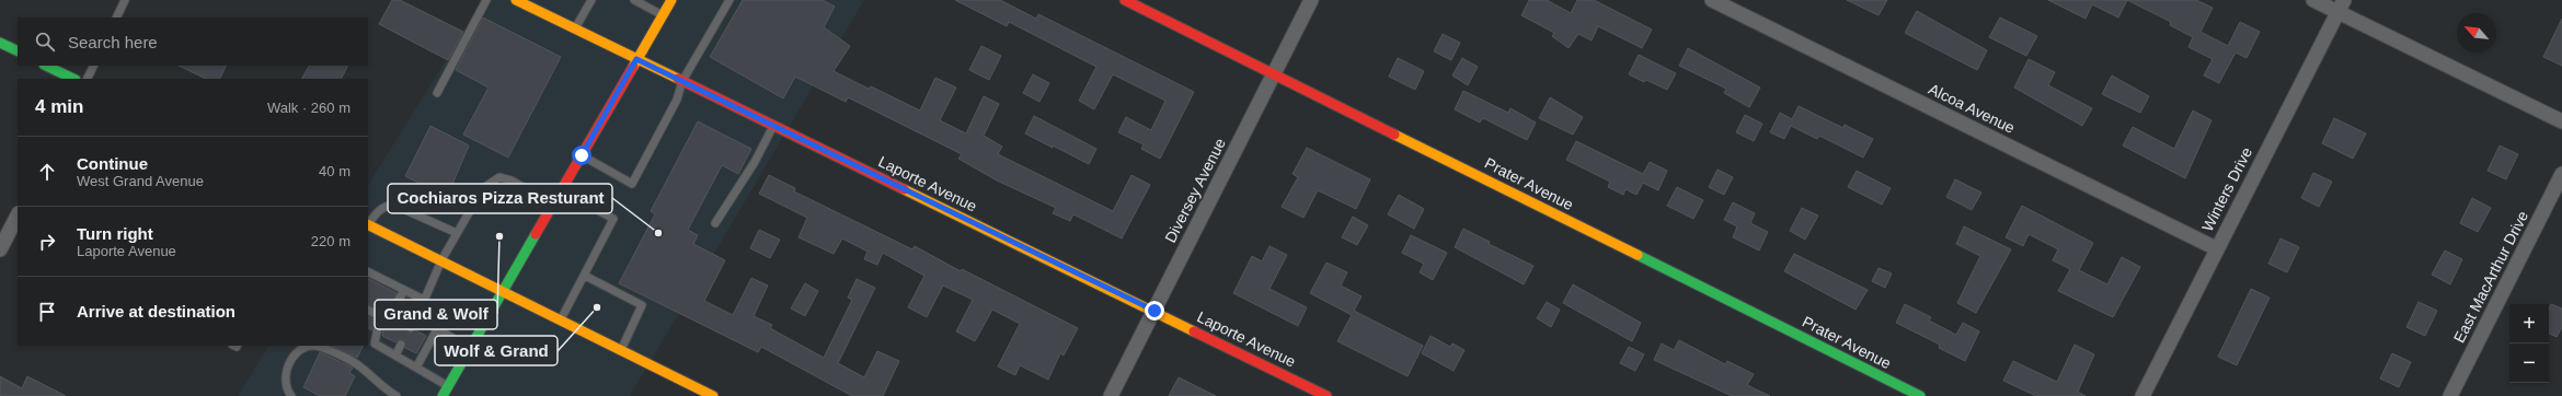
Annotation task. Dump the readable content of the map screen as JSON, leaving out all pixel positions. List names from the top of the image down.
{
  "streets": {
    "street": [
      "Alcoa Avenue",
      "Laporte Avenue",
      "Prater Avenue",
      "Winters Drive",
      "Diversey Avenue",
      "East MacArthur Drive"
    ]
  },
  "crossings": [
    ["Alcoa Avenue", "Winters Drive"],
    ["Laporte Avenue", "Diversey Avenue"],
    ["Prater Avenue", "Diversey Avenue"]
  ],
  "places": ["Cochiaros Pizza Resturant", "Grand & Wolf", "Wolf & Grand"],
  "north": "top left",
  "page": {
    "search": "Search here",
    "heading": ["4 min", "Walk · 260 m"],
    "list": [
      ["Continue", "West Grand Avenue", "40 m"],
      ["Turn right", "Laporte Avenue", "220 m"],
      "Arrive at destination"
    ],
    "map_buttons": ["+", "−"]
  }
}
